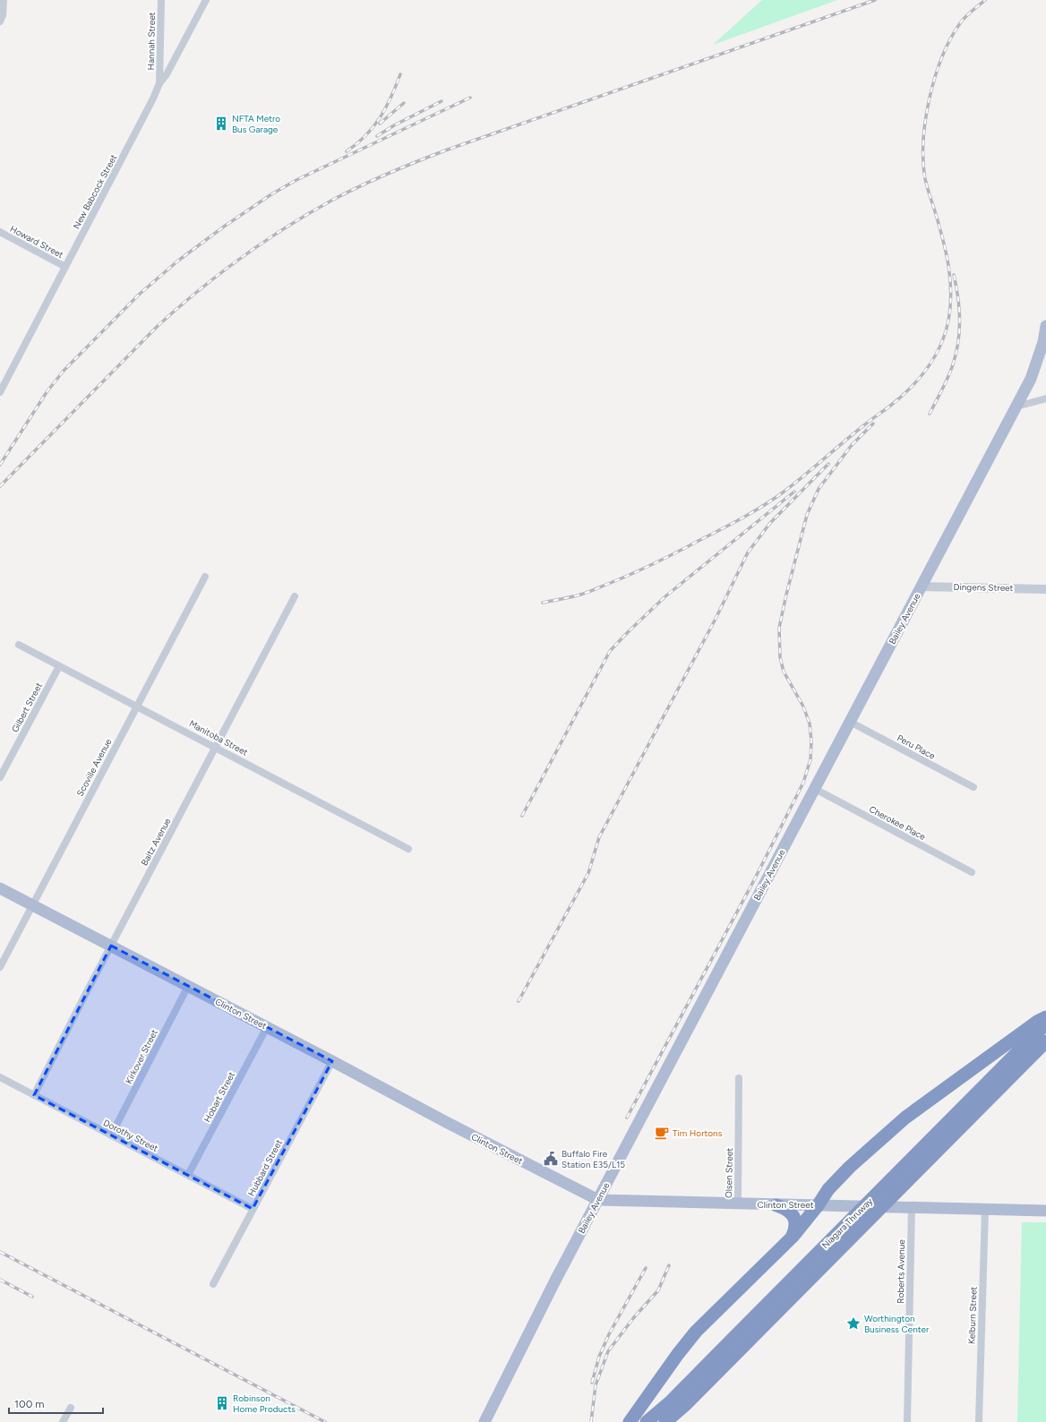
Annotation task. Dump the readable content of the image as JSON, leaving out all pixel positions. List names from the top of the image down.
{
  "streets": {
    "highway": ["Niagara Thruway"],
    "main road": ["Bailey Avenue", "Clinton Street"],
    "street": [
      "Hannah Street",
      "New Babcock Street",
      "Howard Street",
      "Dingens Street",
      "Gilbert Street",
      "Manitoba Street",
      "Peru Place",
      "Scoville Avenue",
      "Cherokee Place",
      "Baitz Avenue",
      "Kirkover Street",
      "Hobart Street",
      "Dorothy Street",
      "Hubbard Street",
      "Olsen Street",
      "Roberts Avenue",
      "Kelburn Street"
    ]
  },
  "crossings": [
    ["Hannah Street", "New Babcock Street"],
    ["New Babcock Street", "Howard Street"],
    ["Dingens Street", "Bailey Avenue"],
    ["Bailey Avenue", "Peru Place"],
    ["Bailey Avenue", "Cherokee Place"],
    ["Bailey Avenue", "Clinton Street"],
    ["Gilbert Street", "Manitoba Street"],
    ["Manitoba Street", "Scoville Avenue"],
    ["Manitoba Street", "Baitz Avenue"],
    ["Scoville Avenue", "Clinton Street"],
    ["Baitz Avenue", "Clinton Street"],
    ["Baitz Avenue", "Dorothy Street"],
    ["Clinton Street", "Kirkover Street"],
    ["Clinton Street", "Hobart Street"],
    ["Clinton Street", "Hubbard Street"],
    ["Clinton Street", "Olsen Street"],
    ["Clinton Street", "Roberts Avenue"],
    ["Clinton Street", "Kelburn Street"],
    ["Kirkover Street", "Dorothy Street"],
    ["Hobart Street", "Dorothy Street"],
    ["Dorothy Street", "Hubbard Street"]
  ],
  "places": {
    "building": ["NFTA Metro Bus Garage", "Robinson Home Products"],
    "cafe": ["Tim Hortons"],
    "public building": ["Buffalo Fire Station E35/L15"],
    "place": ["Worthington Business Center"]
  },
  "scale_bar": "100 m"
}
